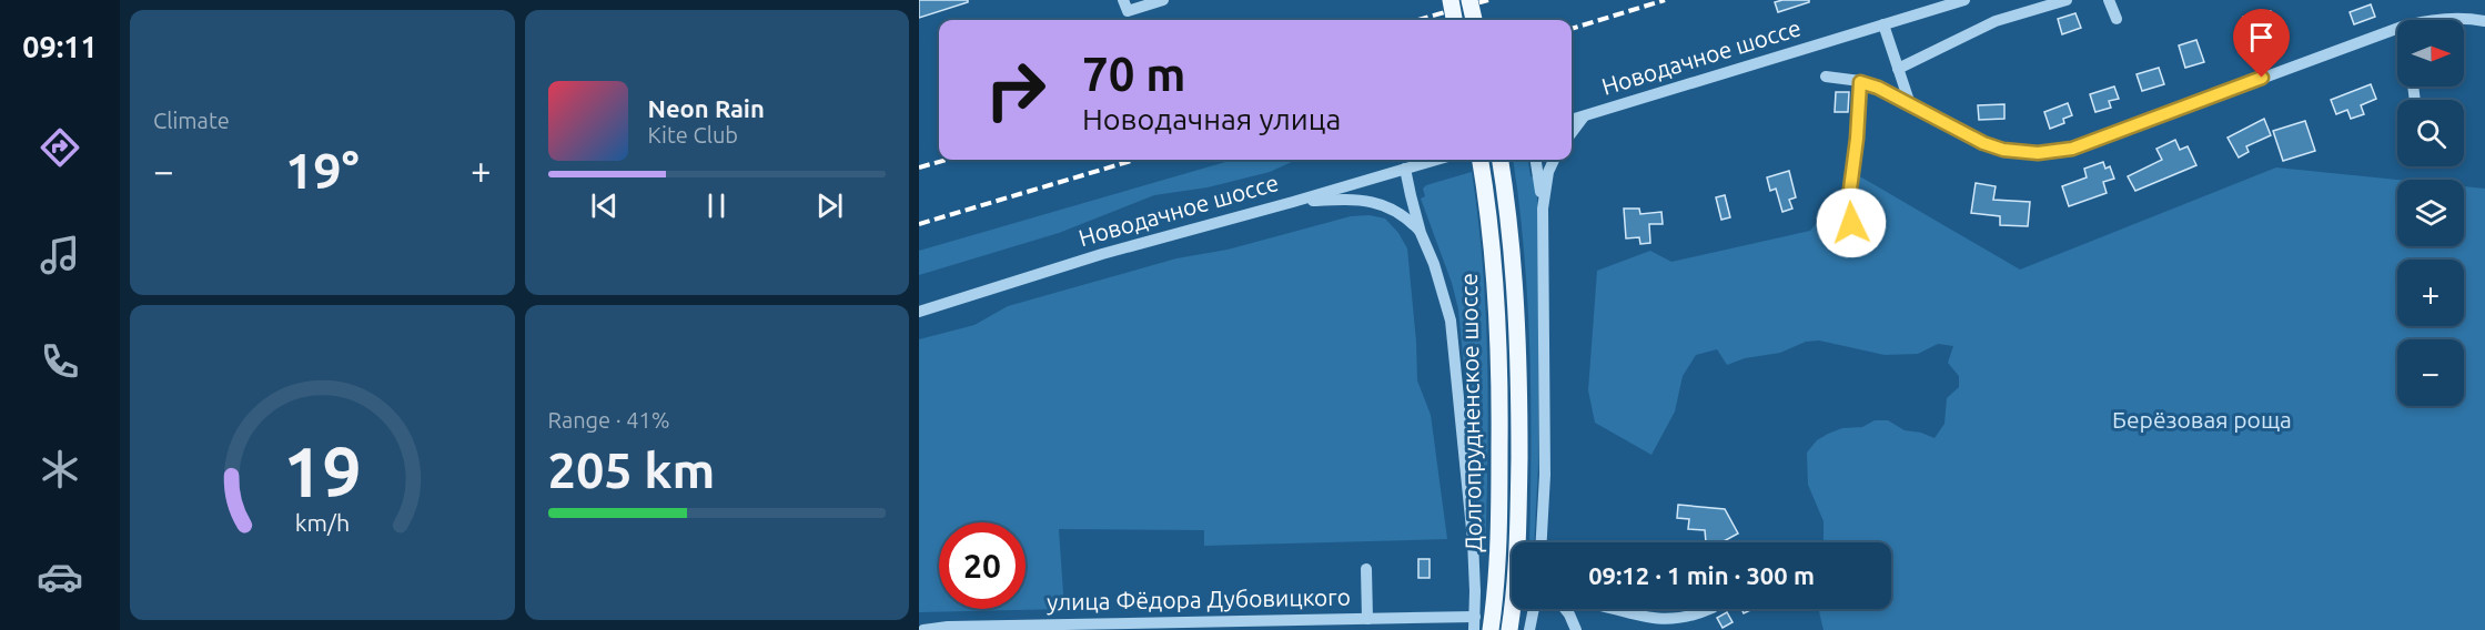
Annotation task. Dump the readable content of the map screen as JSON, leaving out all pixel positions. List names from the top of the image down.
{
  "streets": {
    "main road": ["Долгопрудненское шоссе"],
    "street": ["Новодачное шоссе", "улица Фёдора Дубовицкого"]
  },
  "parks": ["Берёзовая роща"],
  "north": "right",
  "page": {
    "tabs": "09:11",
    "tile": [
      "Climate",
      ["Range · 41%", "205 km"]
    ],
    "map_buttons": ["+", "−"],
    "turn": ["70 m", "Новодачная улица"],
    "song": ["Neon Rain", "Kite Club"],
    "heat": ["−", "19°", "+"],
    "limit": "20",
    "trip": "09:12 · 1 min · 300 m",
    "gauge": ["19", "km/h"]
  }
}
